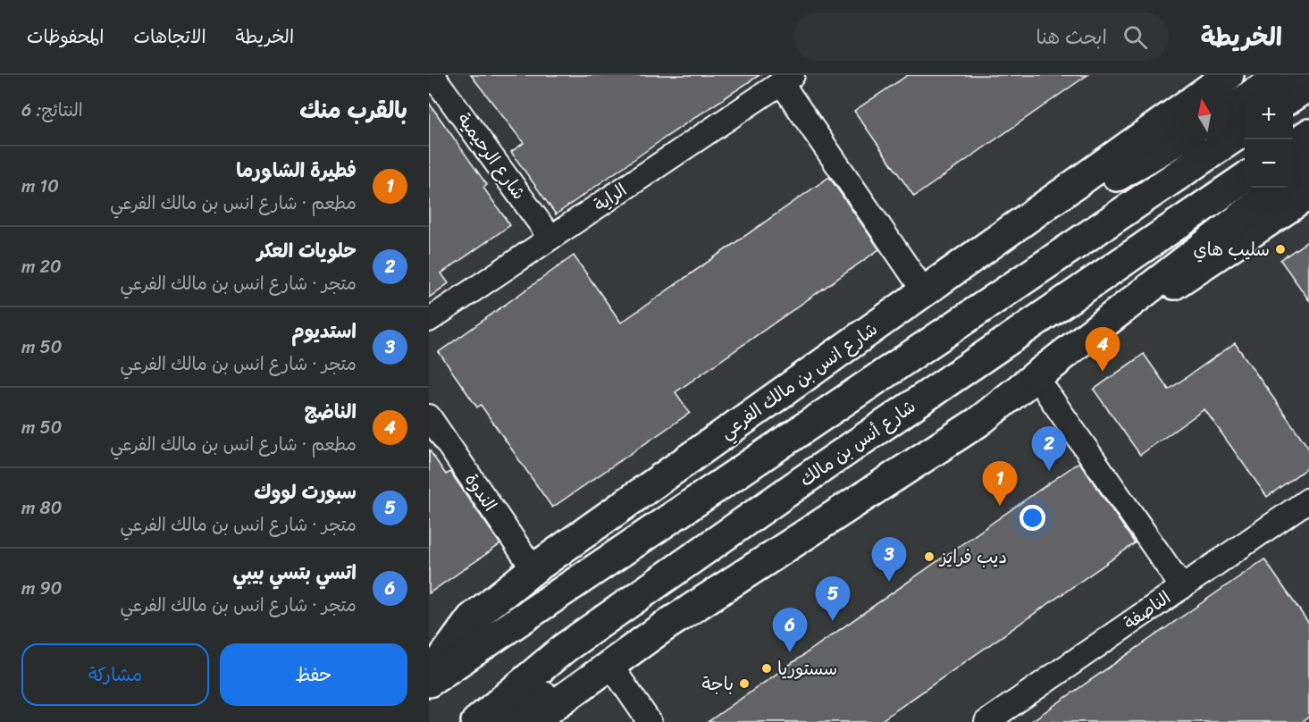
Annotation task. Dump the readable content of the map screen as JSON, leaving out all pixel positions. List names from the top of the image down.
{
  "streets": {
    "street": [
      "شارع الرحيمية",
      "الراية",
      "شارع انس بن مالك الفرعي",
      "شارع أنس بن مالك",
      "الندوة",
      "الناصفة"
    ]
  },
  "crossings": [
    ["شارع الرحيمية", "الراية"],
    ["شارع انس بن مالك الفرعي", "الندوة"]
  ],
  "places": [
    "سليب هاي",
    "ديب فرايز",
    "سستوريا",
    "باجة"
  ],
  "north": "top",
  "page": {
    "header": "الخريطة",
    "search": "ابحث هنا",
    "nav": ["الخريطة", "الاتجاهات", "المحفوظات"],
    "heading": ["بالقرب منك", "النتائج: 6"],
    "map_buttons": ["+", "−"],
    "list": [
      {
        "mark": "1",
        "name": "فطيرة الشاورما",
        "note": "مطعم · شارع انس بن مالك الفرعي",
        "value": "10 m"
      },
      {
        "mark": "2",
        "name": "حلويات العكر",
        "note": "متجر · شارع انس بن مالك الفرعي",
        "value": "20 m"
      },
      {
        "mark": "3",
        "name": "استديوم",
        "note": "متجر · شارع انس بن مالك الفرعي",
        "value": "50 m"
      },
      {
        "mark": "4",
        "name": "الناضج",
        "note": "مطعم · شارع انس بن مالك الفرعي",
        "value": "50 m"
      },
      {
        "mark": "5",
        "name": "سبورت لووك",
        "note": "متجر · شارع انس بن مالك الفرعي",
        "value": "80 m"
      },
      {
        "mark": "6",
        "name": "اتسي بتسي بيبي",
        "note": "متجر · شارع انس بن مالك الفرعي",
        "value": "90 m"
      }
    ],
    "pins": [
      "4",
      "2",
      "1",
      "3",
      "5",
      "6"
    ],
    "buttons": ["حفظ", "مشاركة"]
  }
}
